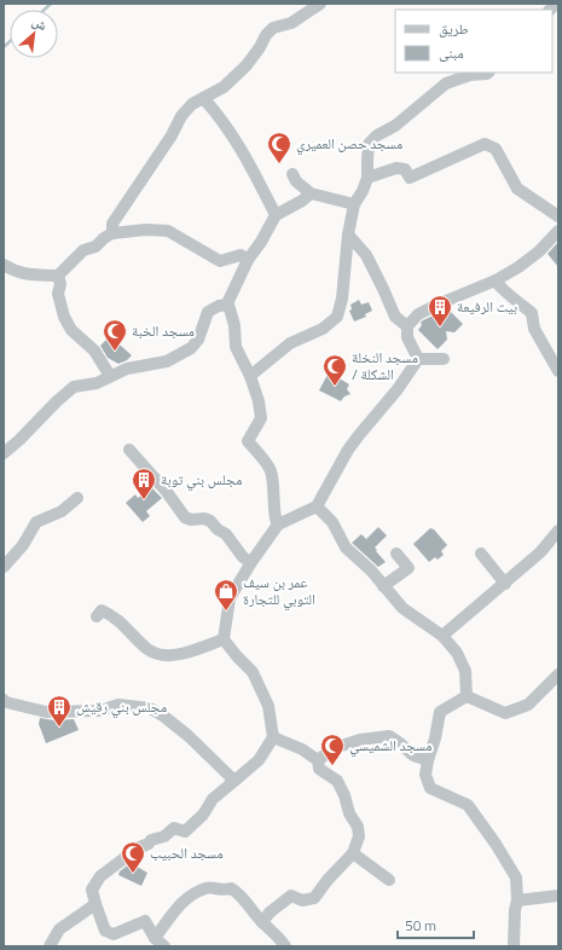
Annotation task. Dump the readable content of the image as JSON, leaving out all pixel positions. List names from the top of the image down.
{
  "places": {
    "mosque": [
      "مسجد حصن العميري",
      "مسجد الخبة",
      "مسجد النخلة / الشكلة",
      "مسجد الشميسي",
      "مسجد الحبيب"
    ],
    "building": ["بيت الرفيعة", "مجلس بني توبة", "مجلس بني رقيش"],
    "shop": ["عمر بن سيف التوبي للتجارة"]
  },
  "legend": ["طريق", "مبنى"],
  "scale_bar": "50 m",
  "north": "top right"
}
